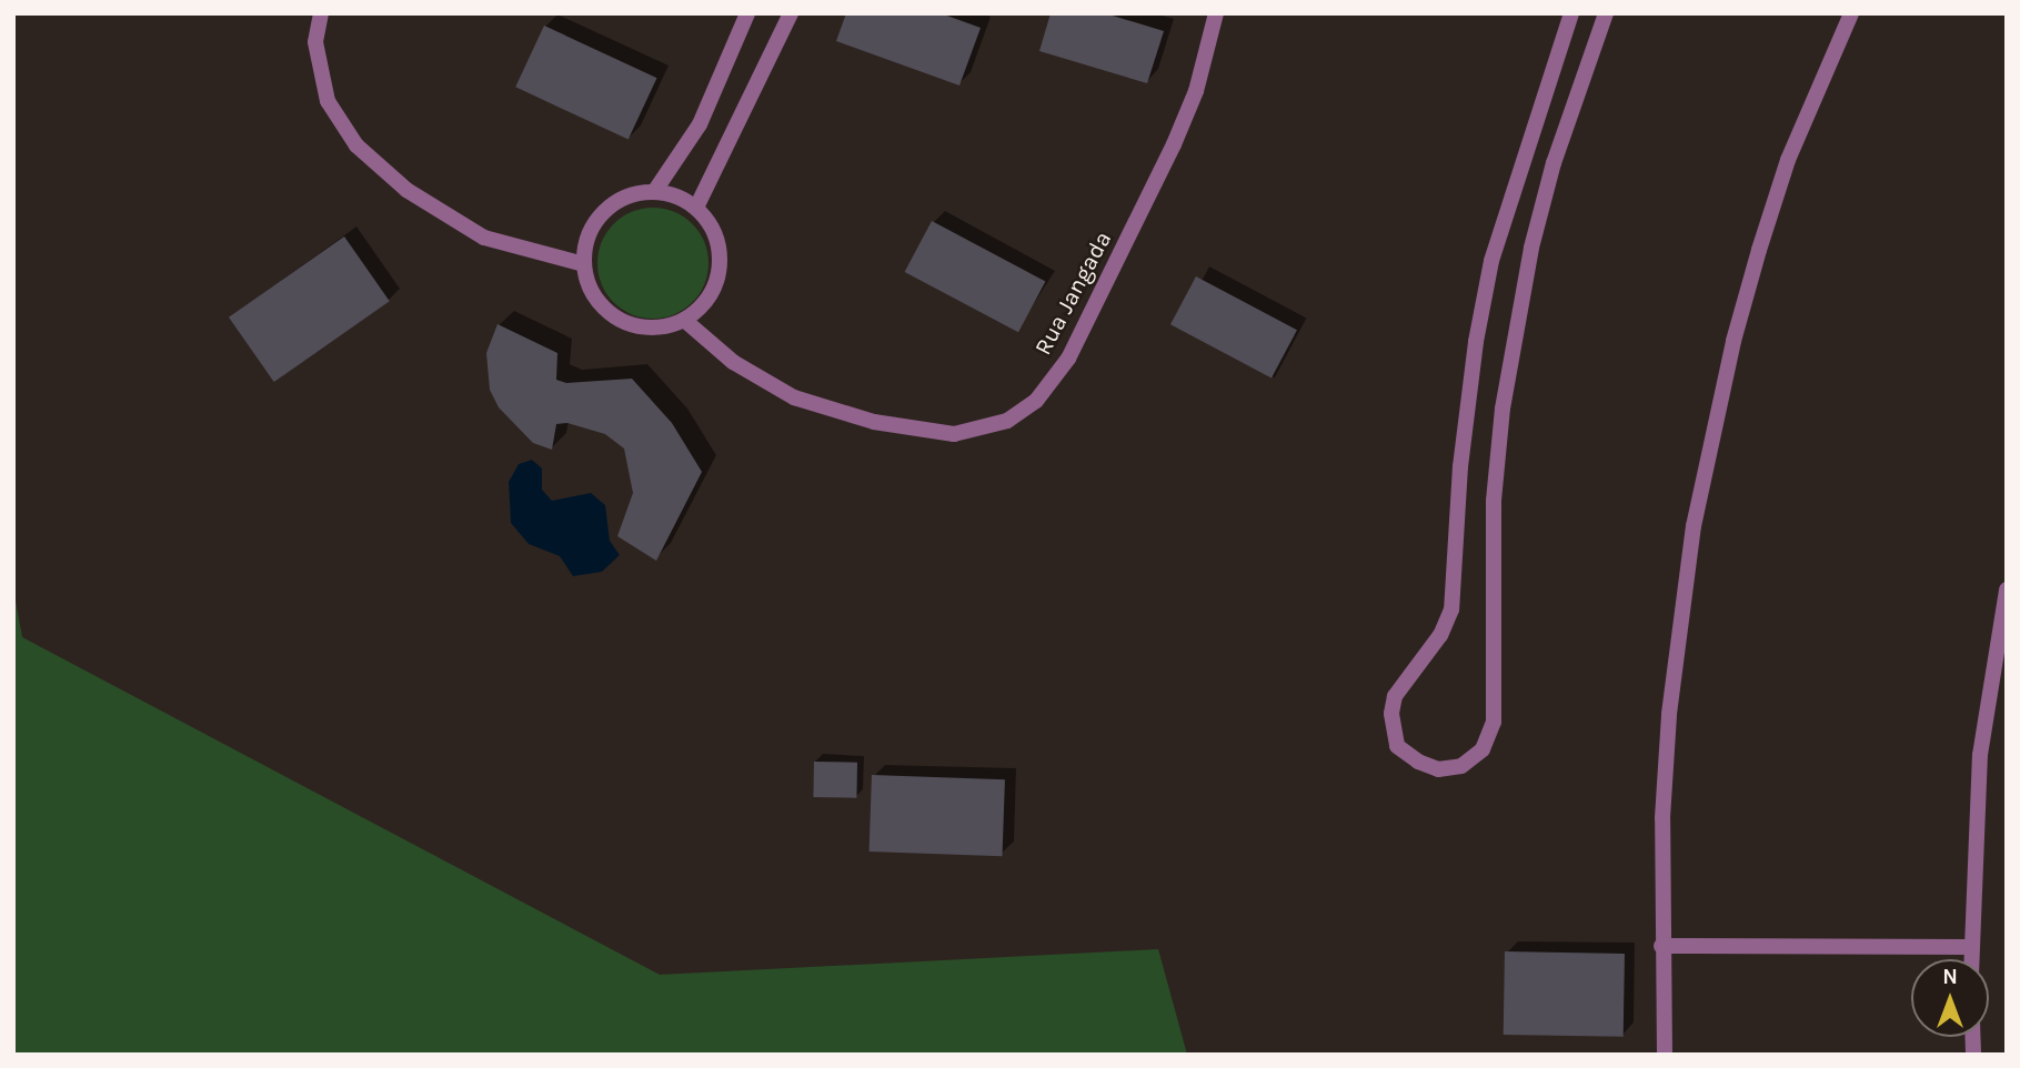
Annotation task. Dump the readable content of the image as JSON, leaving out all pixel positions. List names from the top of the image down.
{
  "streets": {
    "street": ["Rua Jangada"]
  },
  "north": "top"
}
